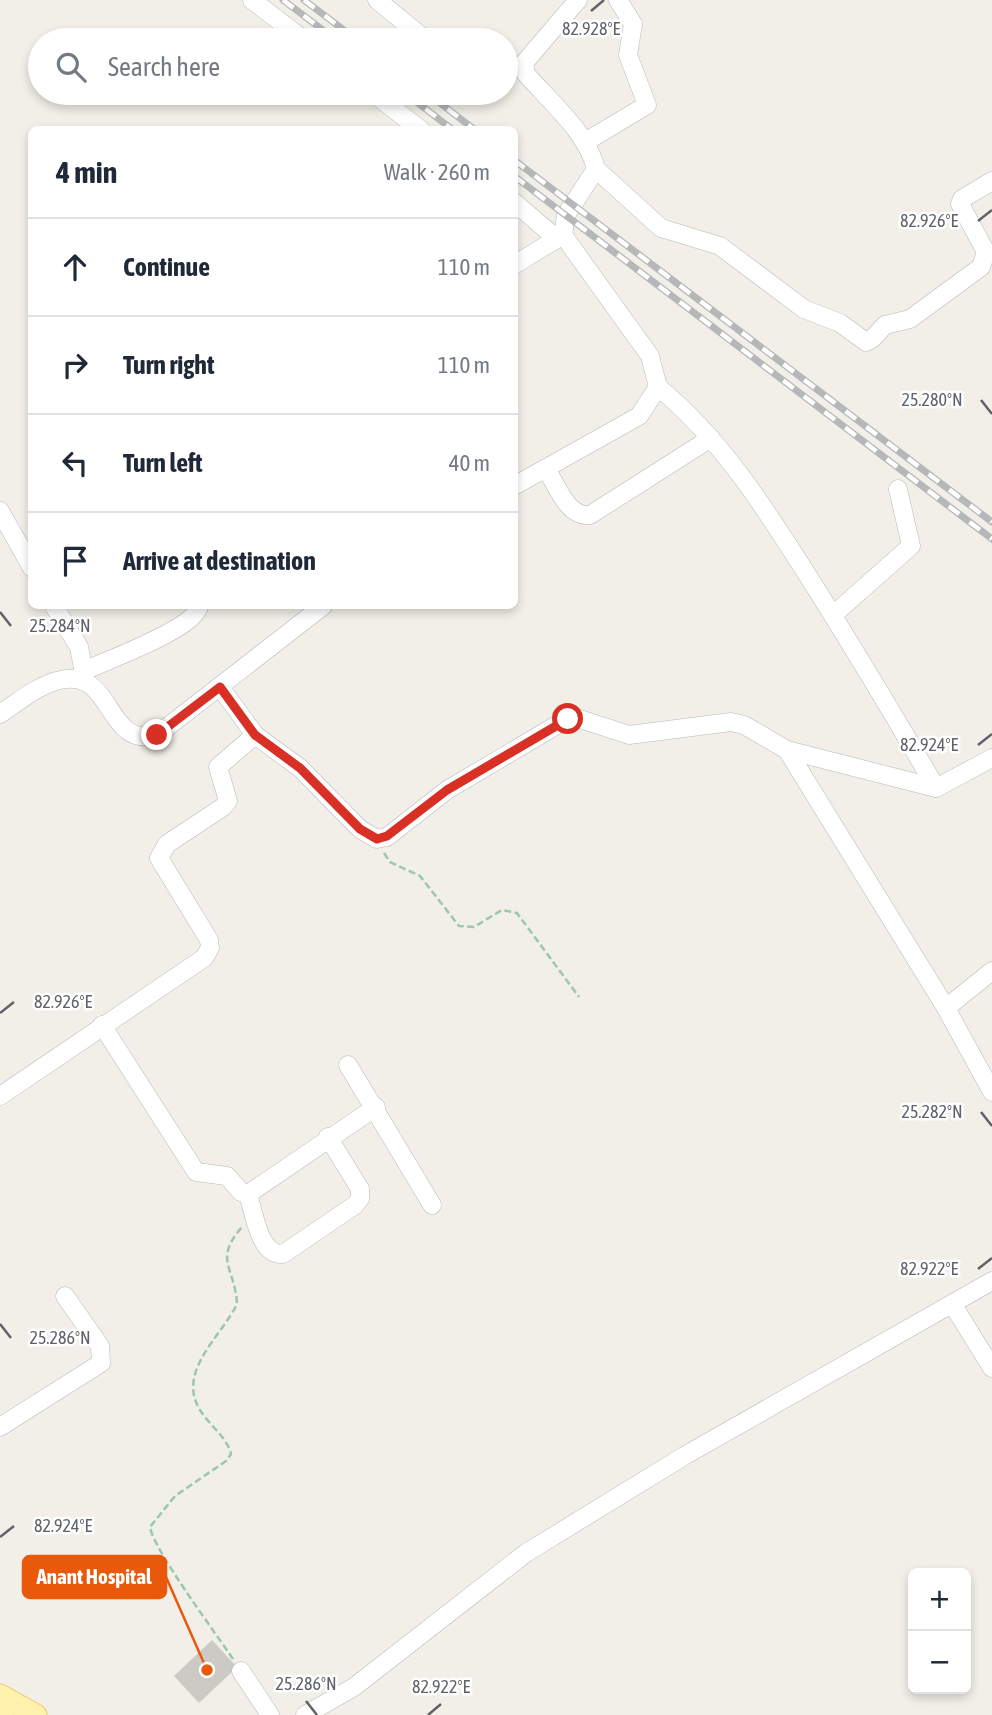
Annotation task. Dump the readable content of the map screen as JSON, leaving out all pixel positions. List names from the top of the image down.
{
  "places": ["Anant Hospital"],
  "page": {
    "search": "Search here",
    "heading": ["4 min", "Walk · 260 m"],
    "list": [
      ["Continue", "110 m"],
      ["Turn right", "110 m"],
      ["Turn left", "40 m"],
      "Arrive at destination"
    ],
    "map_buttons": ["+", "−"]
  },
  "coordinates": [
    "82.928°E",
    "82.926°E",
    "25.280°N",
    "25.284°N",
    "82.924°E",
    "25.282°N",
    "82.922°E",
    "25.286°N"
  ]
}
